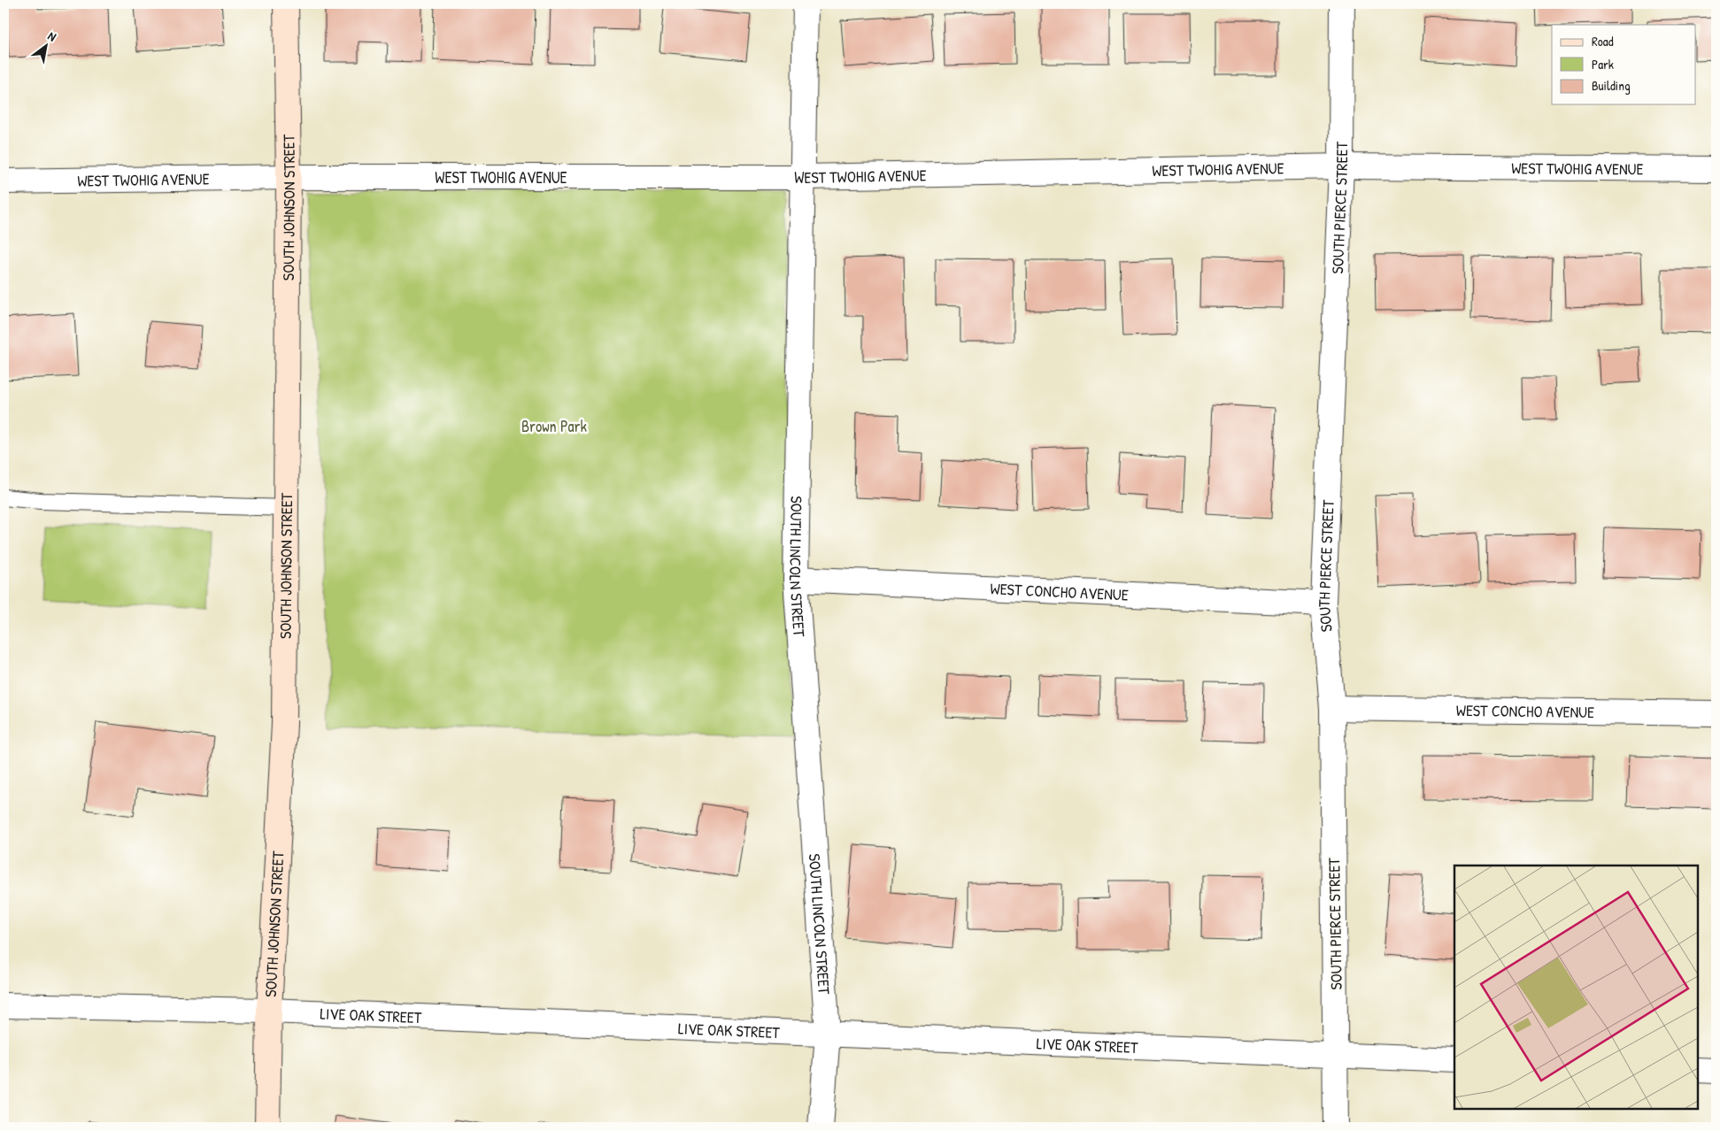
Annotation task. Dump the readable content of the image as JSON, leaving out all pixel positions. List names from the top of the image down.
{
  "streets": {
    "street": [
      "WEST TWOHIG AVENUE",
      "SOUTH JOHNSON STREET",
      "SOUTH PIERCE STREET",
      "SOUTH LINCOLN STREET",
      "WEST CONCHO AVENUE",
      "LIVE OAK STREET"
    ]
  },
  "crossings": [
    ["WEST TWOHIG AVENUE", "SOUTH JOHNSON STREET"],
    ["WEST TWOHIG AVENUE", "SOUTH PIERCE STREET"],
    ["WEST TWOHIG AVENUE", "SOUTH LINCOLN STREET"],
    ["SOUTH JOHNSON STREET", "LIVE OAK STREET"],
    ["SOUTH PIERCE STREET", "WEST CONCHO AVENUE"],
    ["SOUTH PIERCE STREET", "LIVE OAK STREET"],
    ["SOUTH LINCOLN STREET", "WEST CONCHO AVENUE"],
    ["SOUTH LINCOLN STREET", "LIVE OAK STREET"]
  ],
  "parks": ["Brown Park"],
  "legend": ["Road", "Park", "Building"],
  "north": "top right"
}
